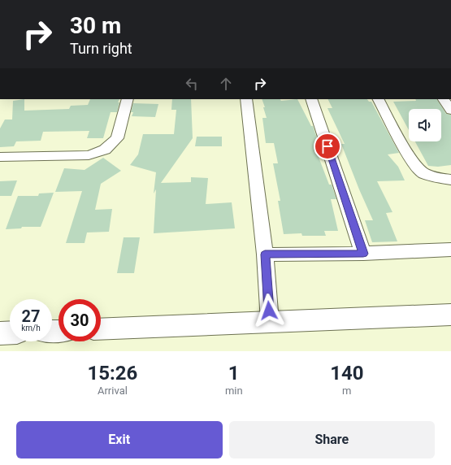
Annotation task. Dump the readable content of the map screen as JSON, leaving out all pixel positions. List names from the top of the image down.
{
  "page": {
    "turn": ["30 m", "Turn right"],
    "speed": "27 km/h",
    "limit": "30",
    "eta": [
      "15:26",
      "Arrival",
      "1",
      "min",
      "140",
      "m"
    ],
    "buttons": ["Exit", "Share"]
  }
}
